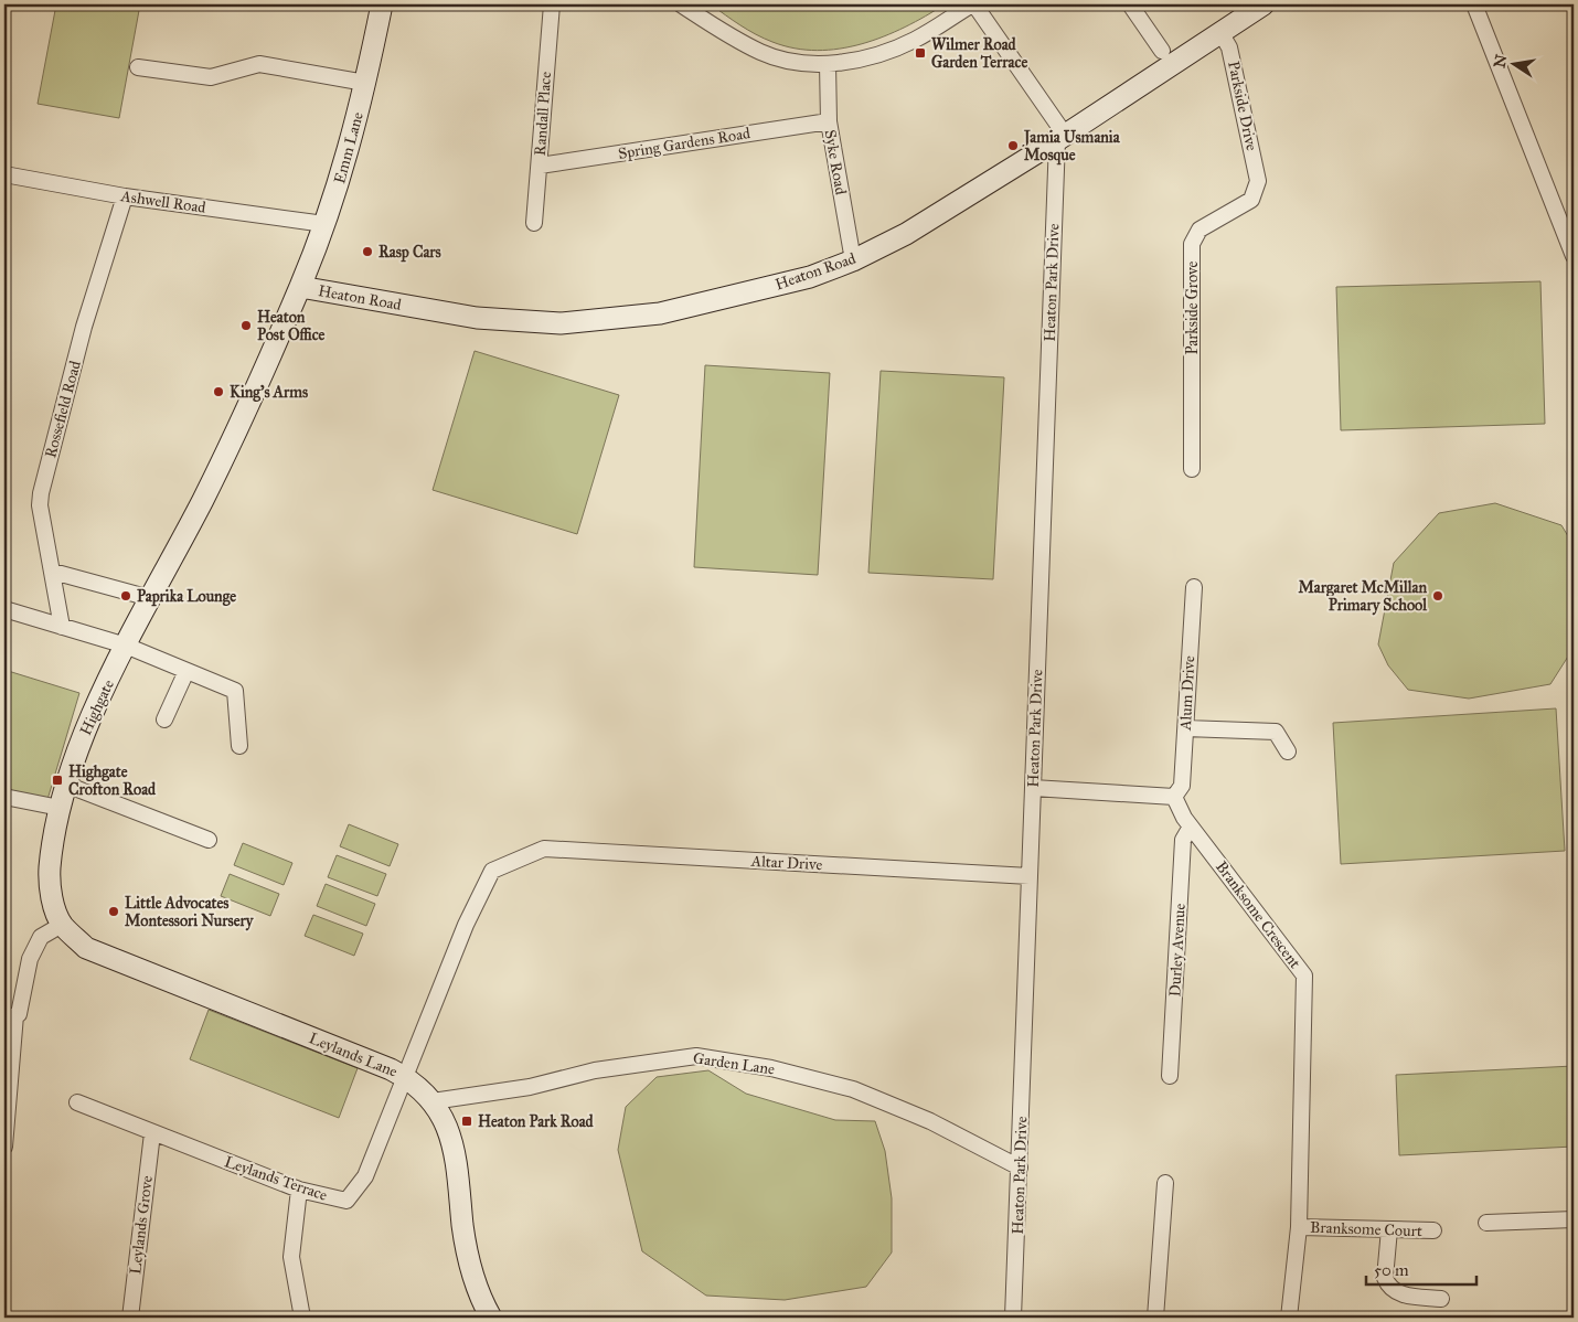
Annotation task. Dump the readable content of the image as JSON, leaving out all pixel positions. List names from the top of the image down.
{
  "streets": {
    "street": [
      "Parkside Drive",
      "Randall Place",
      "Spring Gardens Road",
      "Emm Lane",
      "Syke Road",
      "Ashwell Road",
      "Heaton Road",
      "Heaton Park Drive",
      "Parkside Grove",
      "Rossefield Road",
      "Alum Drive",
      "Highgate",
      "Altar Drive",
      "Branksome Crescent",
      "Durley Avenue",
      "Leylands Lane",
      "Garden Lane",
      "Leylands Terrace",
      "Leylands Grove",
      "Branksome Court"
    ]
  },
  "crossings": [
    ["Parkside Drive", "Heaton Road"],
    ["Parkside Drive", "Parkside Grove"],
    ["Randall Place", "Spring Gardens Road"],
    ["Spring Gardens Road", "Syke Road"],
    ["Emm Lane", "Ashwell Road"],
    ["Emm Lane", "Heaton Road"],
    ["Emm Lane", "Highgate"],
    ["Syke Road", "Heaton Road"],
    ["Ashwell Road", "Rossefield Road"],
    ["Heaton Road", "Heaton Park Drive"],
    ["Heaton Road", "Highgate"],
    ["Heaton Park Drive", "Altar Drive"],
    ["Heaton Park Drive", "Garden Lane"],
    ["Alum Drive", "Branksome Crescent"],
    ["Highgate", "Leylands Lane"],
    ["Altar Drive", "Leylands Lane"],
    ["Altar Drive", "Leylands Terrace"],
    ["Branksome Crescent", "Durley Avenue"],
    ["Branksome Crescent", "Branksome Court"],
    ["Leylands Lane", "Garden Lane"],
    ["Leylands Lane", "Leylands Terrace"],
    ["Leylands Terrace", "Leylands Grove"]
  ],
  "places": {
    "transit": ["Wilmer Road Garden Terrace", "Highgate Crofton Road", "Heaton Park Road"],
    "other": [
      "Jamia Usmania Mosque",
      "Rasp Cars",
      "Heaton Post Office",
      "King's Arms",
      "Paprika Lounge",
      "Margaret McMillan Primary School",
      "Little Advocates Montessori Nursery"
    ]
  },
  "scale_bar": "50 m",
  "north": "left"
}
